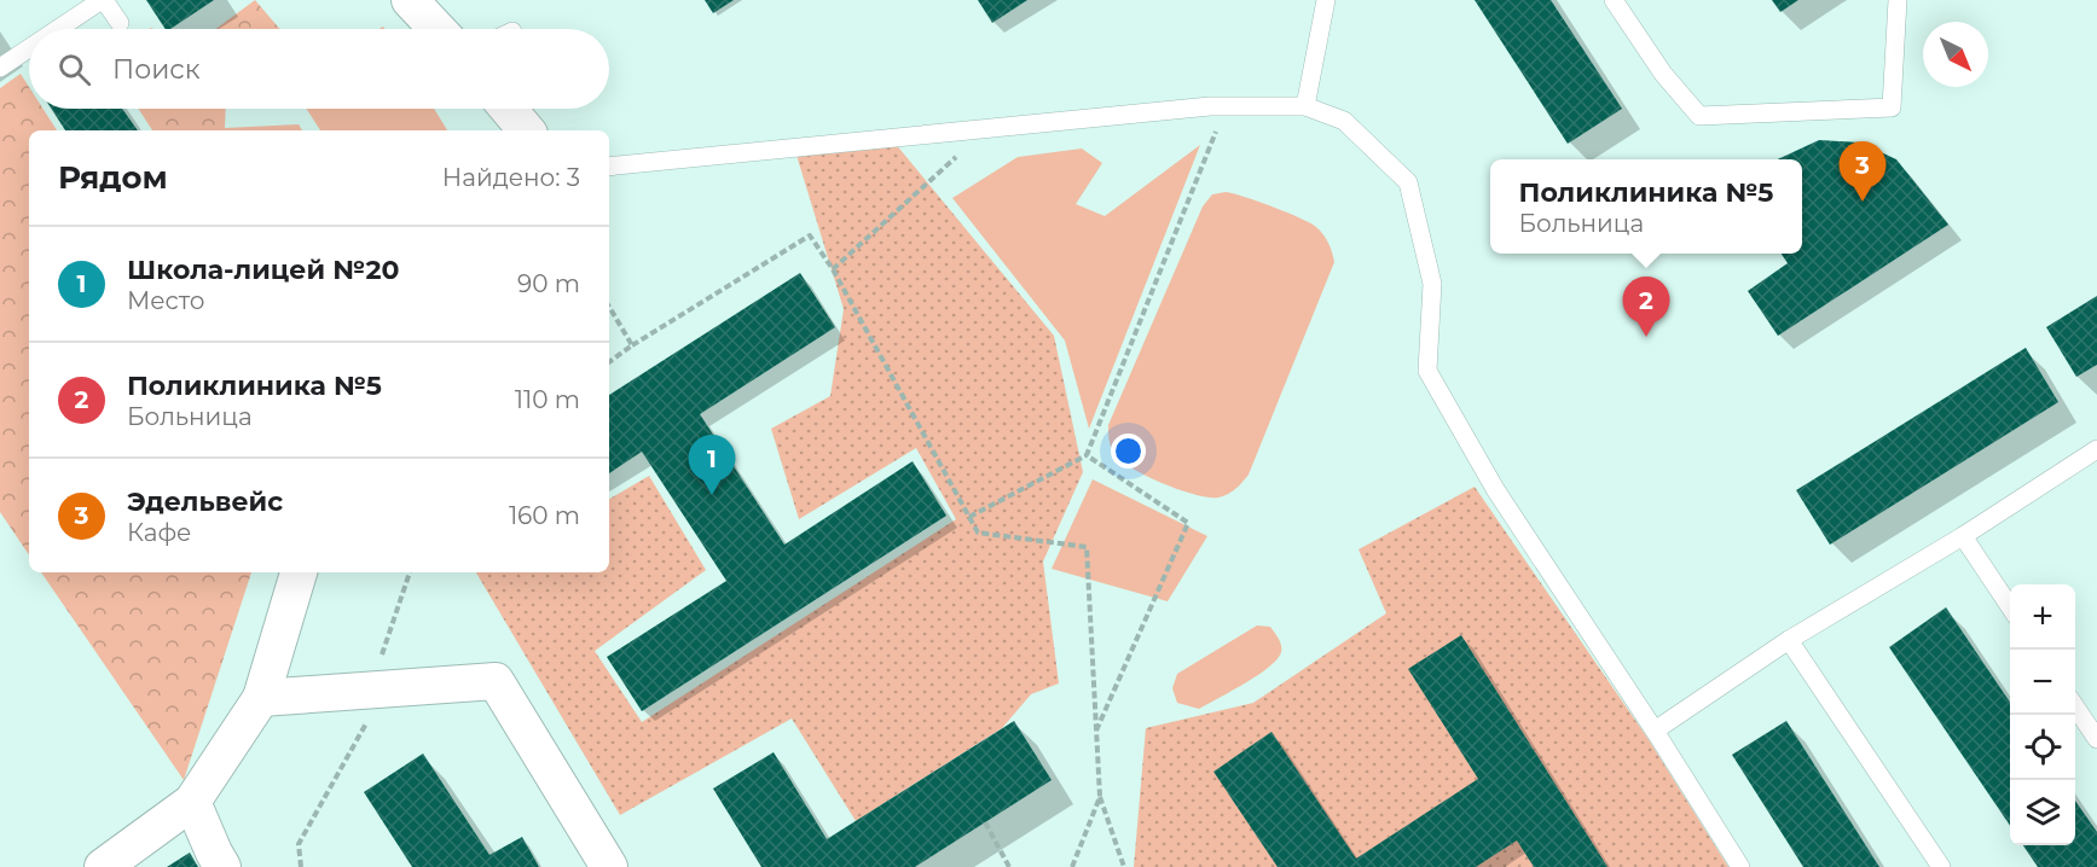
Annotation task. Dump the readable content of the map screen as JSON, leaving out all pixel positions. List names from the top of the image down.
{
  "north": "bottom right",
  "page": {
    "search": "Поиск",
    "heading": ["Рядом", "Найдено: 3"],
    "pins": ["3", "2", "1"],
    "popup": ["Поликлиника №5", "Больница"],
    "list": [
      {
        "mark": "1",
        "name": "Школа-лицей №20",
        "note": "Место",
        "value": "90 m"
      },
      {
        "mark": "2",
        "name": "Поликлиника №5",
        "note": "Больница",
        "value": "110 m"
      },
      {
        "mark": "3",
        "name": "Эдельвейс",
        "note": "Кафе",
        "value": "160 m"
      }
    ],
    "map_buttons": ["+", "−"]
  }
}
